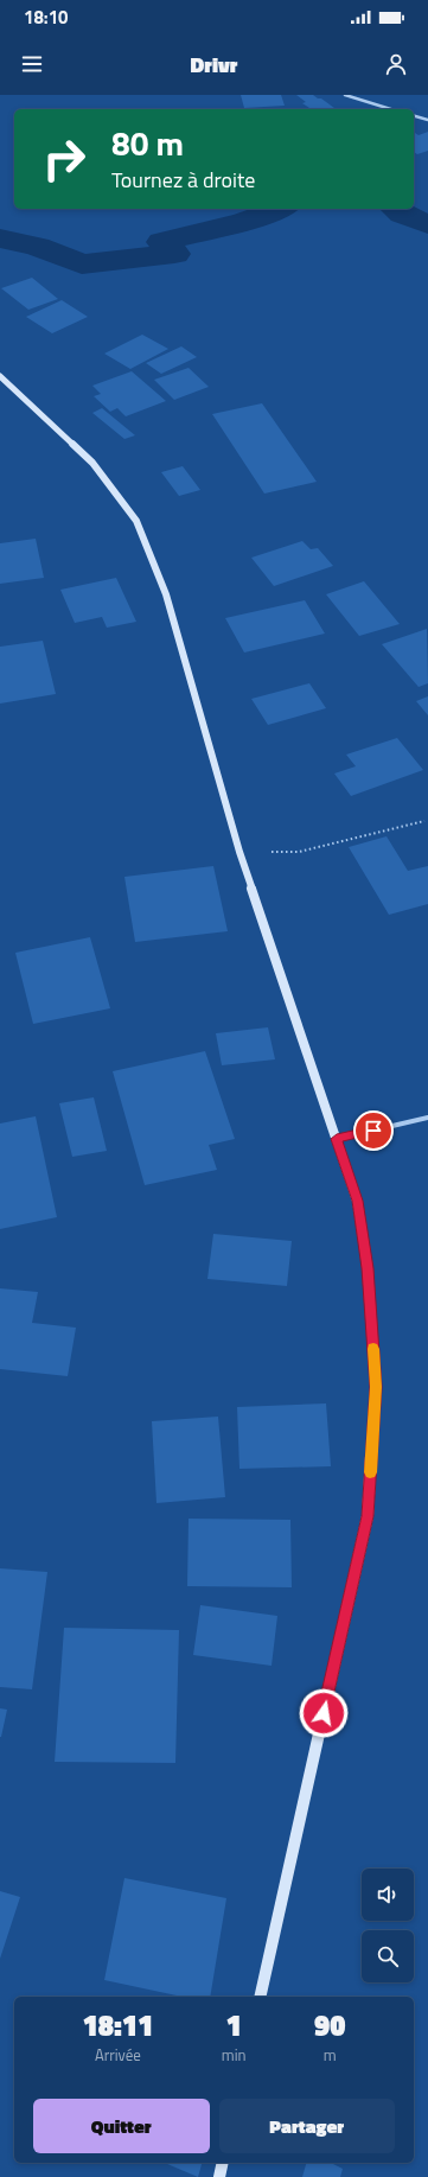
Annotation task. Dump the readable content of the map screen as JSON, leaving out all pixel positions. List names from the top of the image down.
{
  "page": {
    "status": "18:10",
    "header": "Drivr",
    "turn": ["80 m", "Tournez à droite"],
    "eta": [
      "18:11",
      "Arrivée",
      "1",
      "min",
      "90",
      "m"
    ],
    "buttons": ["Quitter", "Partager"]
  }
}
